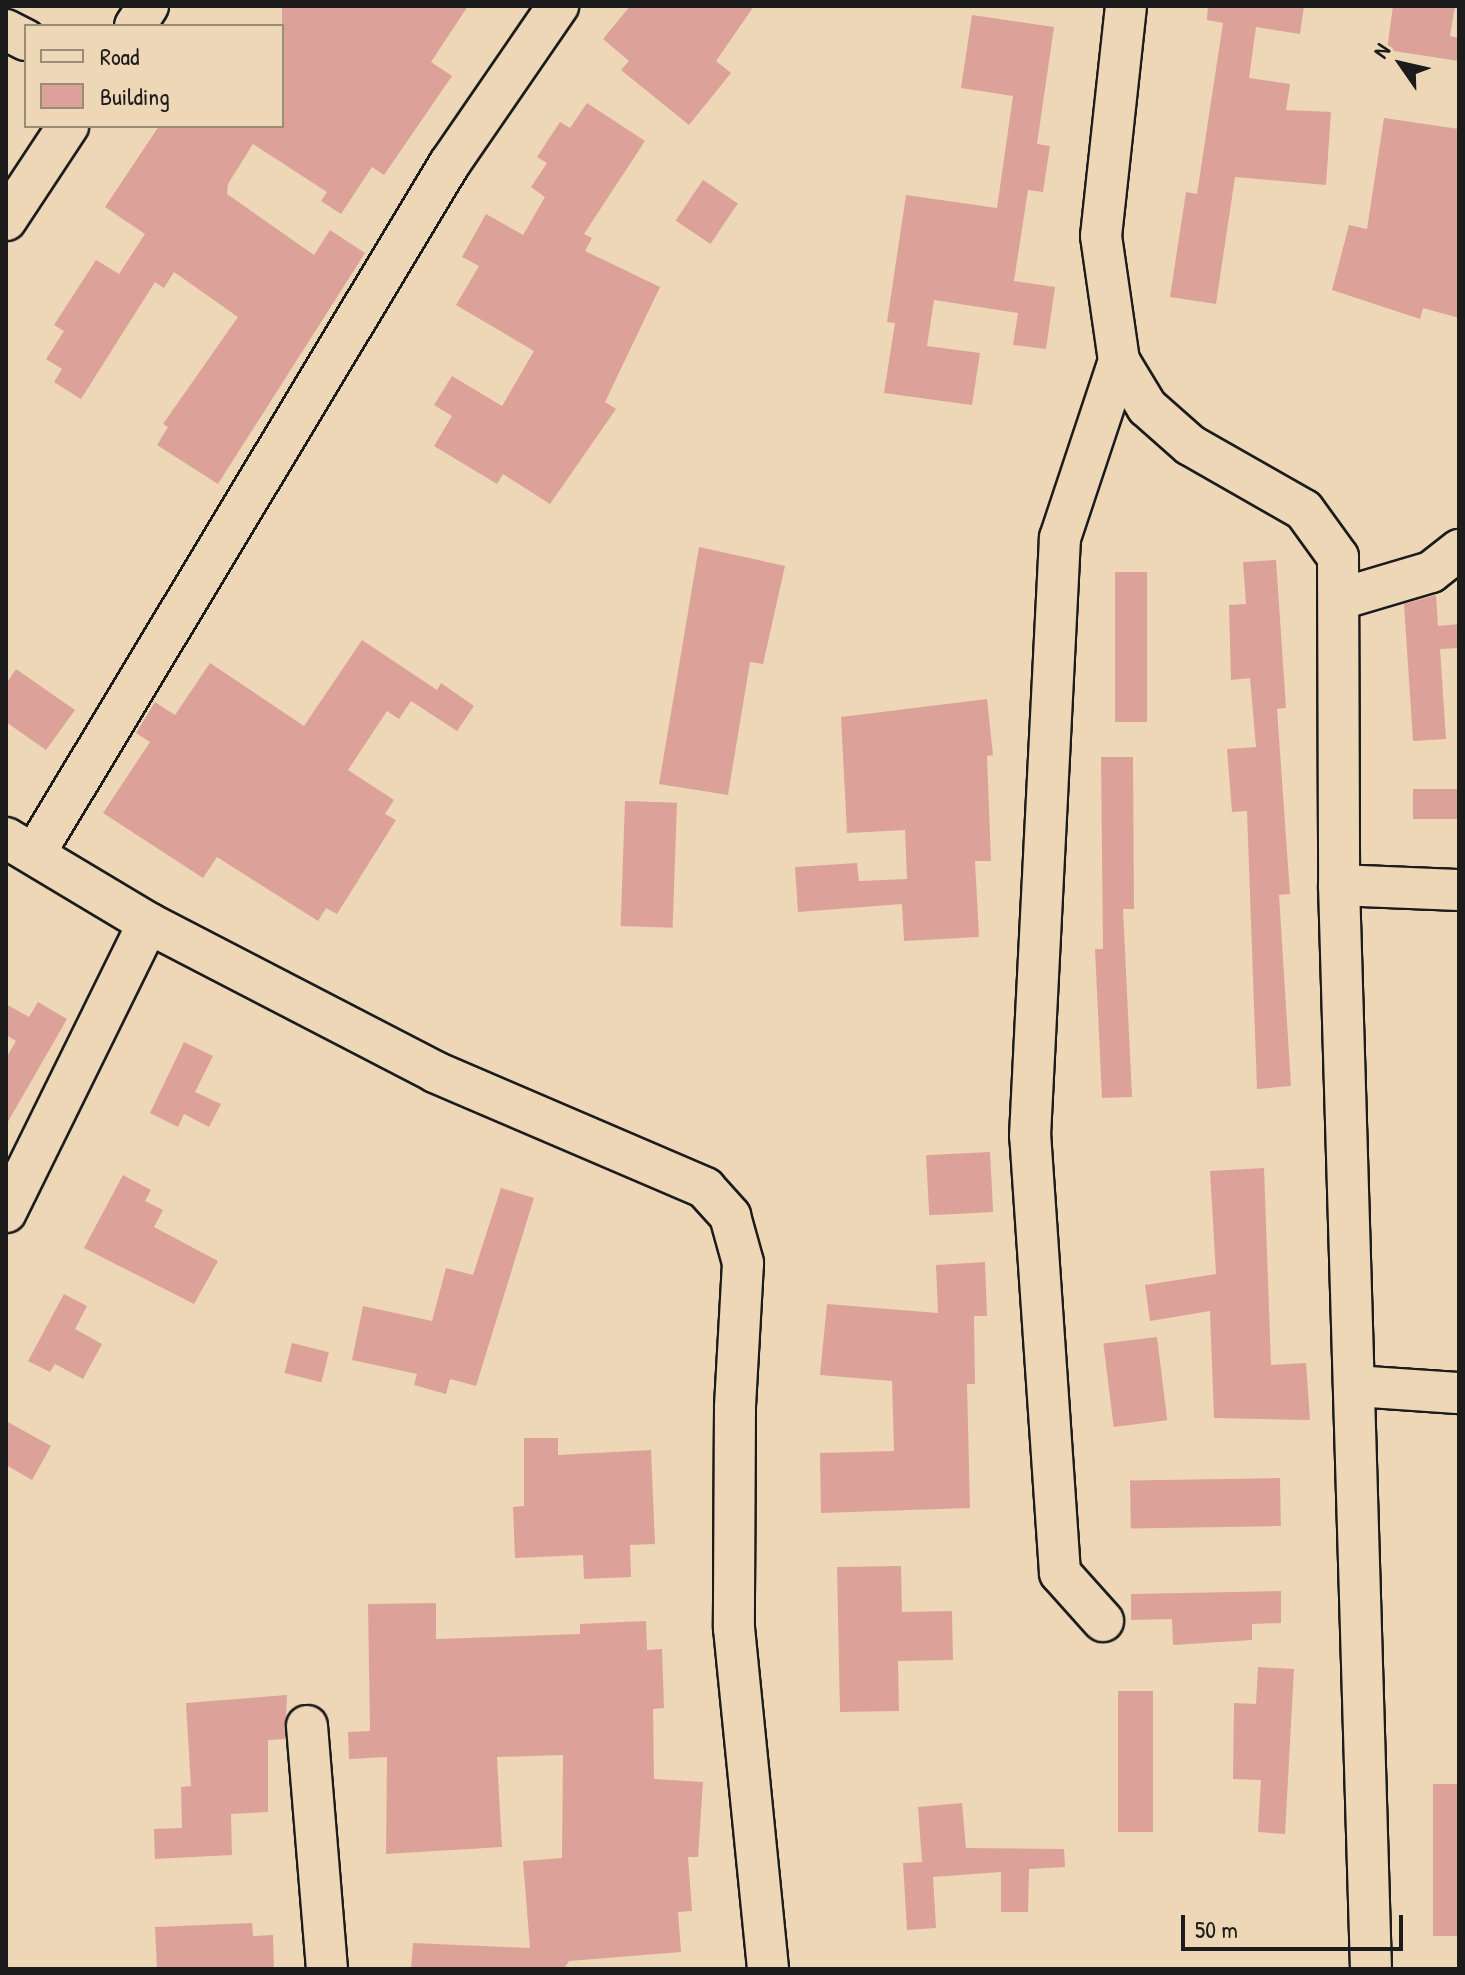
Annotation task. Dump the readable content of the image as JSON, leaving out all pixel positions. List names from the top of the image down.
{
  "legend": ["Road", "Building"],
  "scale_bar": "50 m",
  "north": "top left"
}
